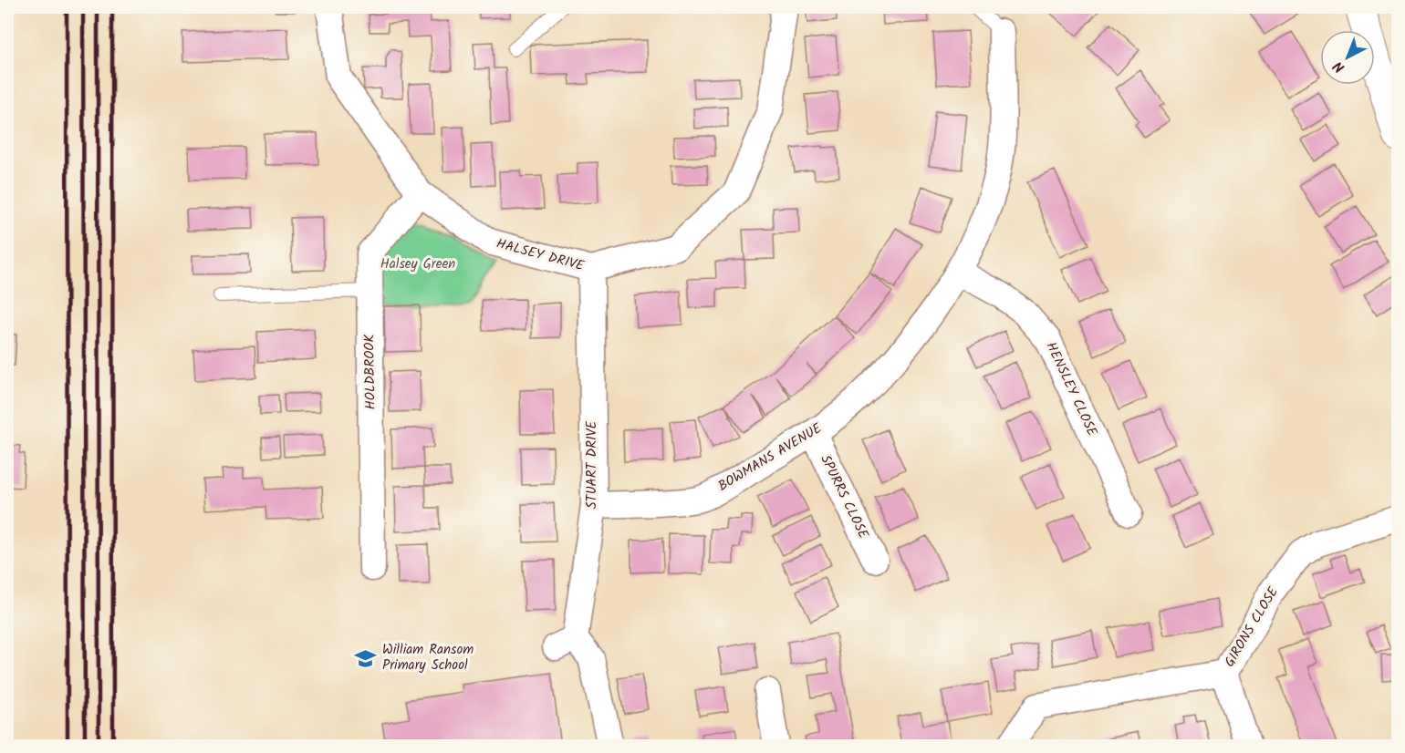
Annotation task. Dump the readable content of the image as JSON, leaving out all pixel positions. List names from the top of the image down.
{
  "streets": {
    "street": [
      "HALSEY DRIVE",
      "HOLDBROOK",
      "HENSLEY CLOSE",
      "BOWMANS AVENUE",
      "STUART DRIVE",
      "SPURRS CLOSE",
      "GIRONS CLOSE"
    ]
  },
  "crossings": [
    ["HALSEY DRIVE", "HOLDBROOK"],
    ["HALSEY DRIVE", "STUART DRIVE"],
    ["HENSLEY CLOSE", "BOWMANS AVENUE"],
    ["BOWMANS AVENUE", "STUART DRIVE"],
    ["BOWMANS AVENUE", "SPURRS CLOSE"]
  ],
  "parks": ["Halsey Green"],
  "places": {
    "school or university": ["William Ransom Primary School"]
  },
  "north": "bottom left"
}
